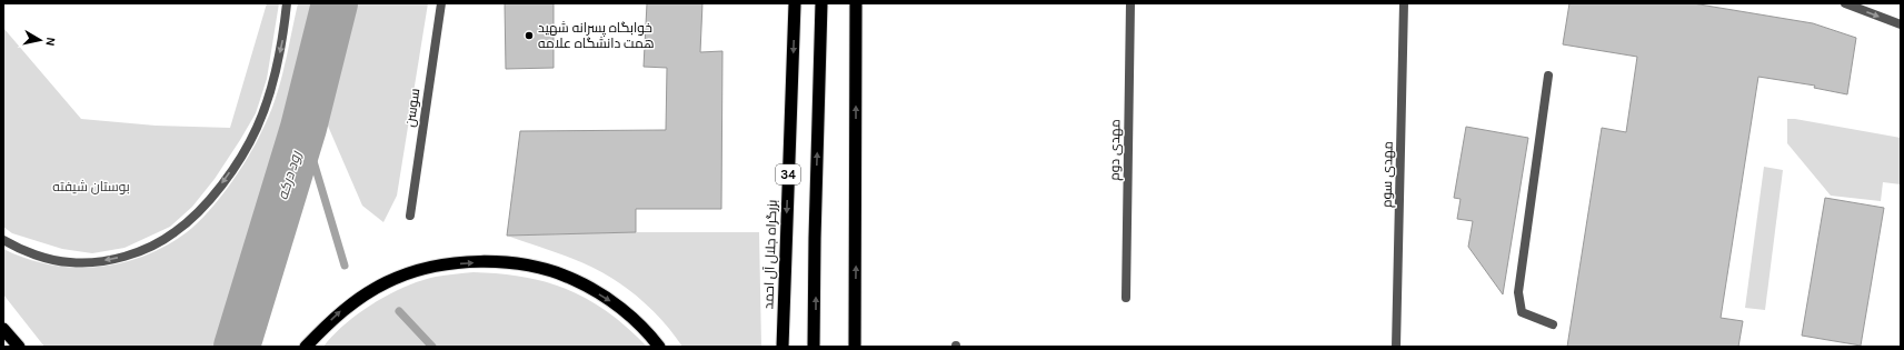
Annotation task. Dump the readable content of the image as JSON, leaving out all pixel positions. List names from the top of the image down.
{
  "streets": {
    "highway": ["34", "بزرگراه جلال آل احمد"],
    "street": ["سوسن", "مهدی دوم", "مهدی سوم"]
  },
  "water": ["رود درکه"],
  "parks": ["بوستان شیفته"],
  "places": ["خوابگاه پسرانه شهید همت دانشگاه علامه"],
  "north": "right"
}
